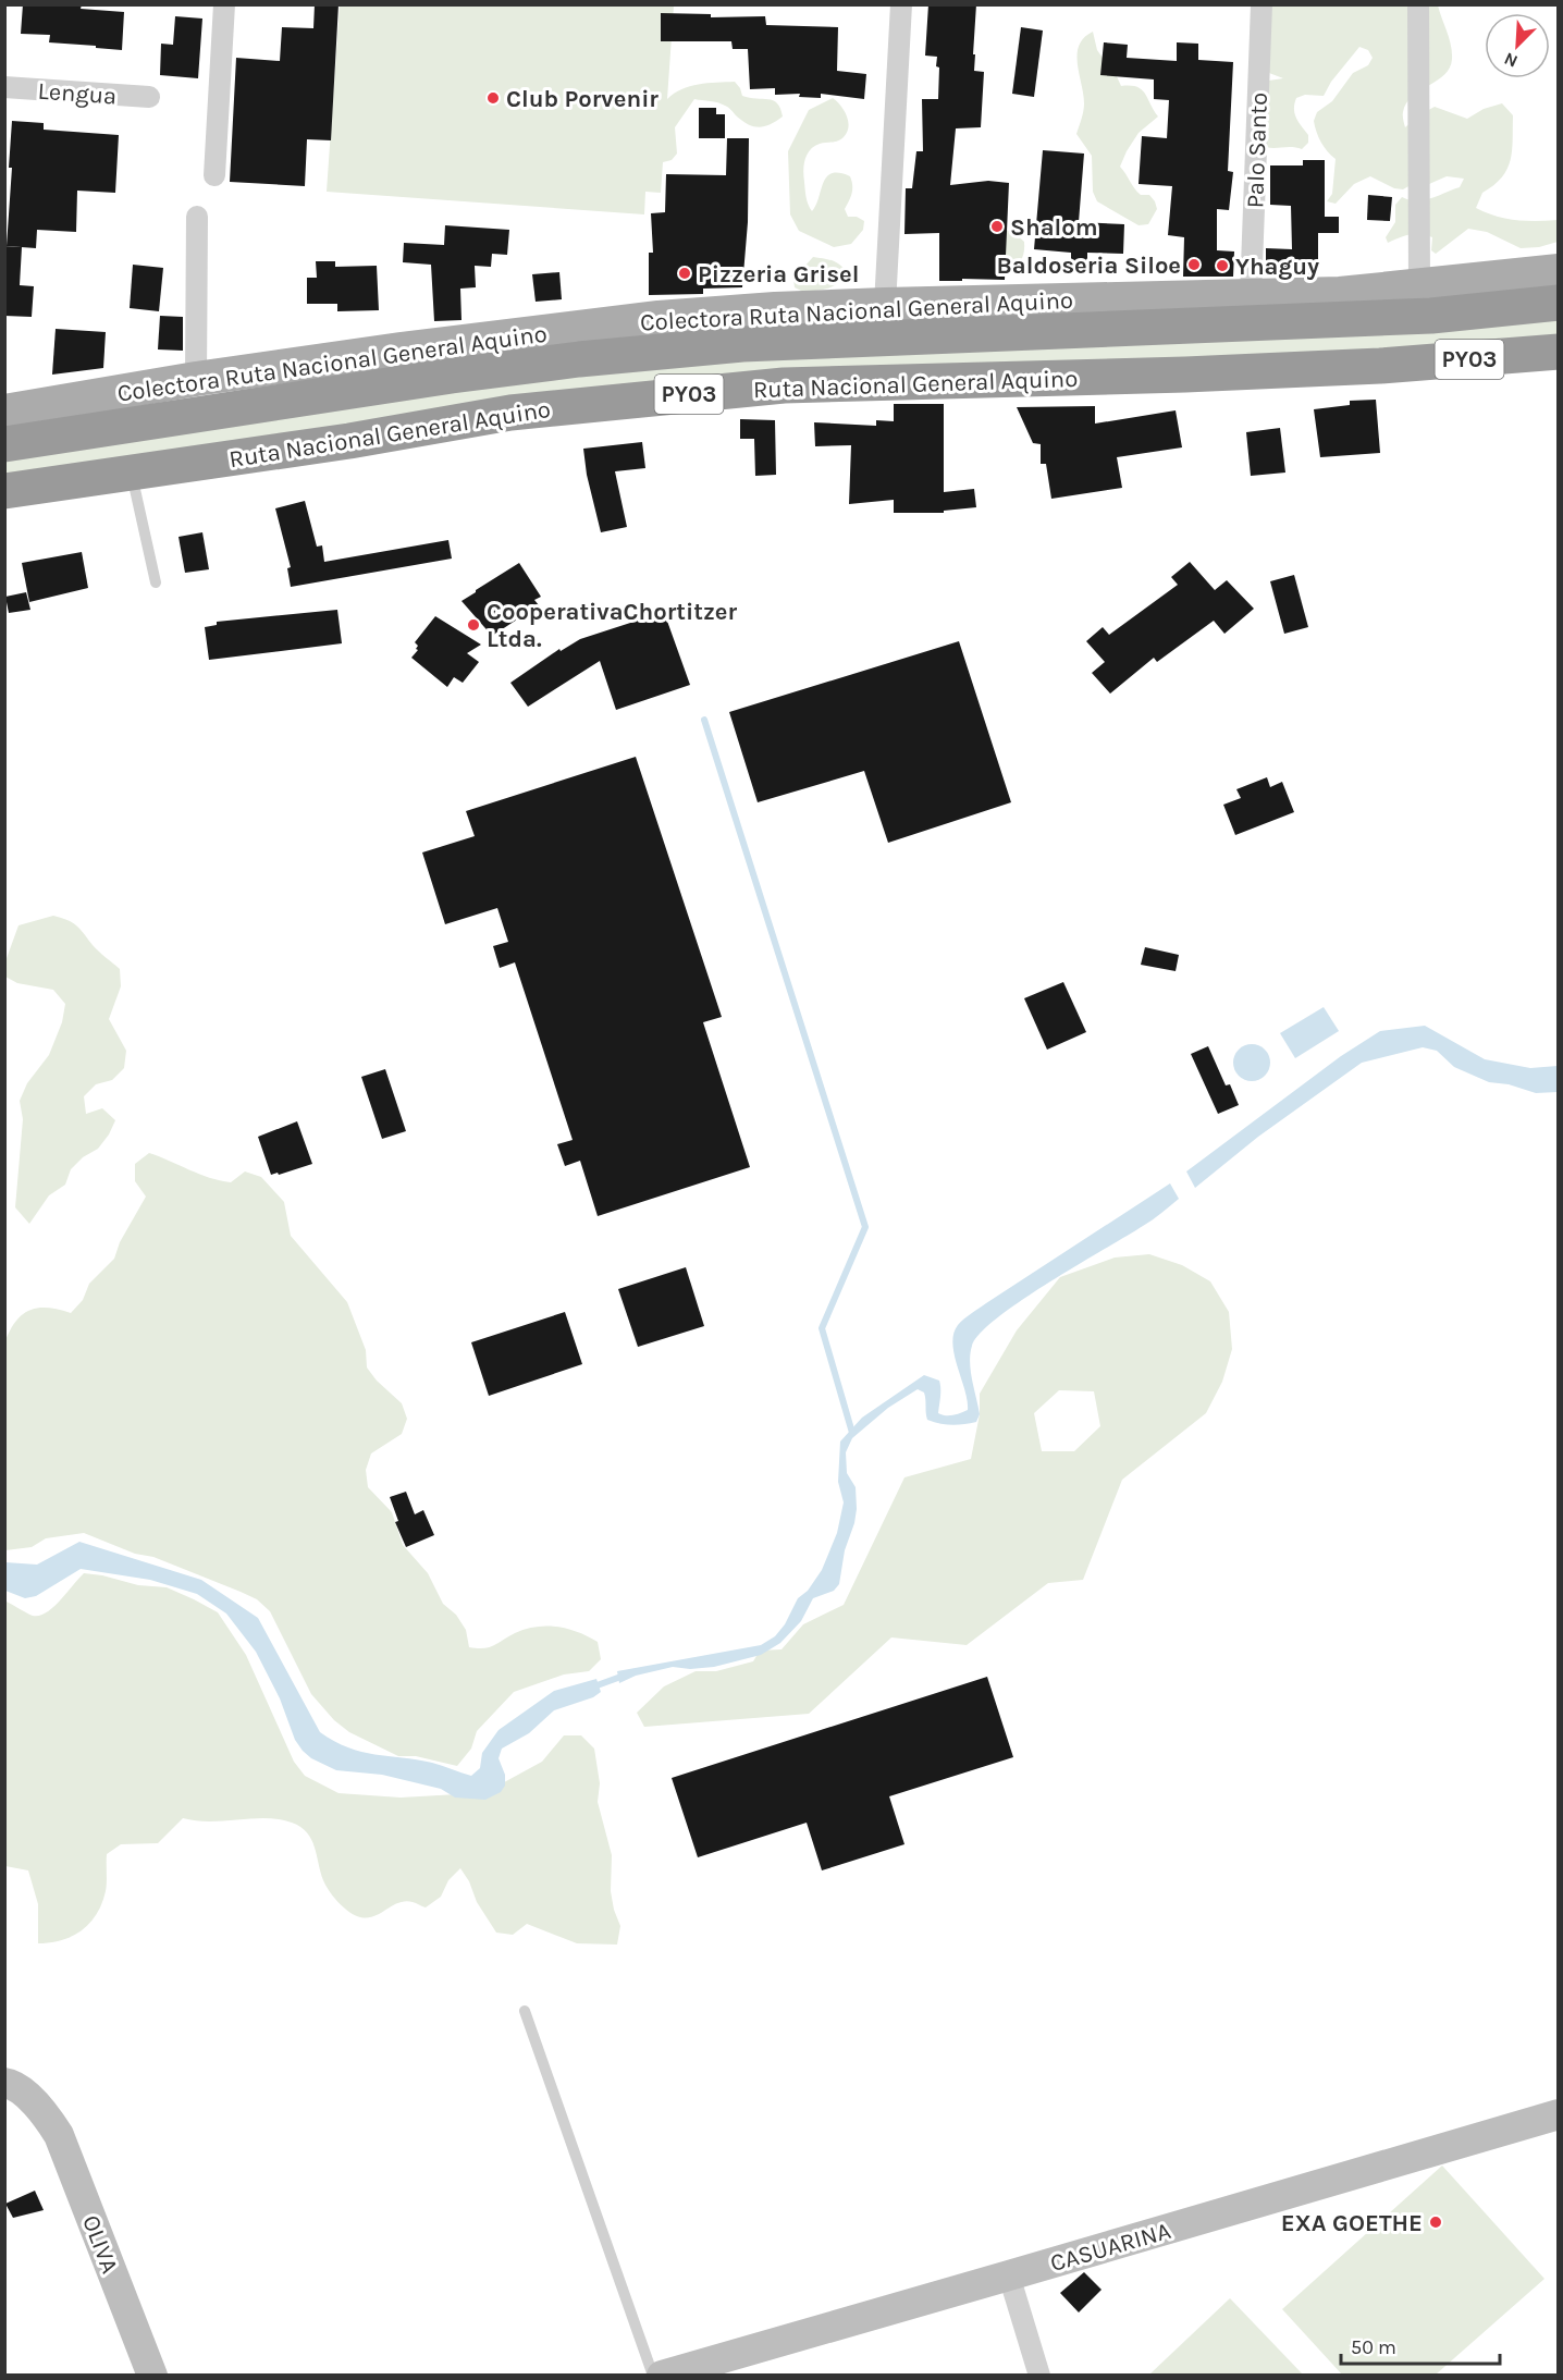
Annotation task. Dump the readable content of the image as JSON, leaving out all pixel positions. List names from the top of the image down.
{
  "streets": {
    "highway": ["PY03", "Ruta Nacional General Aquino"],
    "main road": ["Colectora Ruta Nacional General Aquino"],
    "street": [
      "Lengua",
      "Palo Santo",
      "OLIVA",
      "CASUARINA"
    ]
  },
  "crossings": [
    ["Palo Santo", "Colectora Ruta Nacional General Aquino"],
    ["PY03", "Ruta Nacional General Aquino"]
  ],
  "places": [
    "Club Porvenir",
    "Shalom",
    "Baldoseria Siloe",
    "Yhaguy",
    "Pizzeria Grisel",
    "CooperativaChortitzer Ltda.",
    "EXA GOETHE"
  ],
  "scale_bar": "50 m",
  "north": "bottom left"
}
